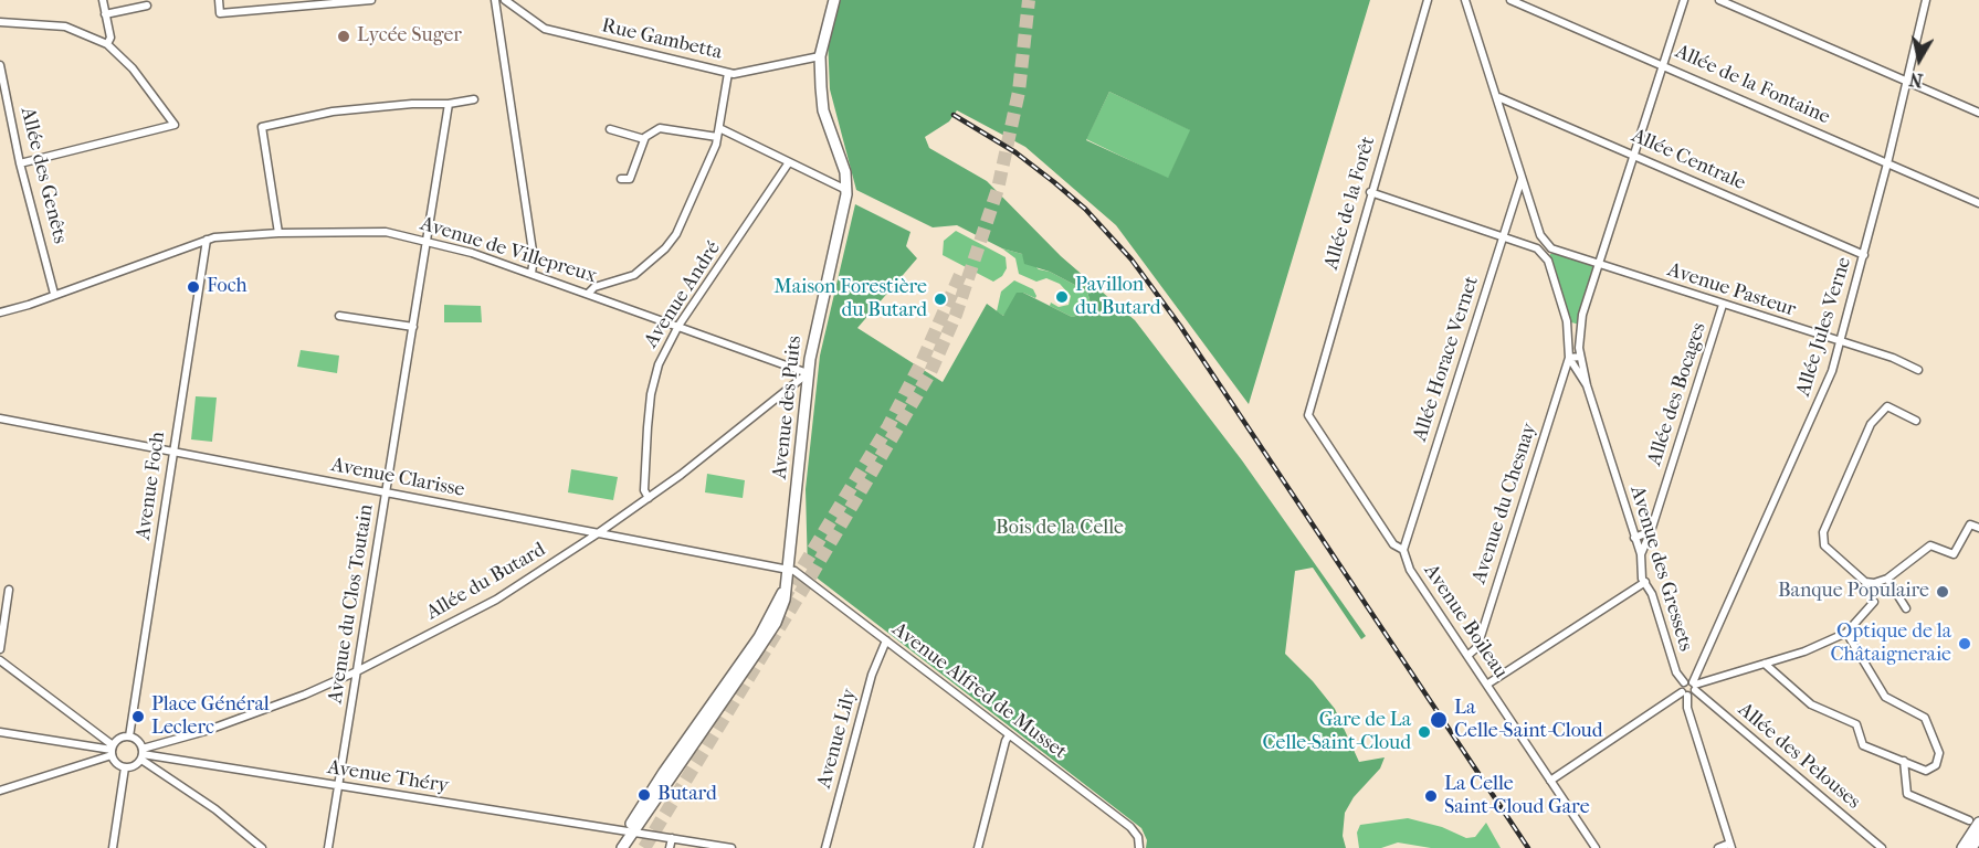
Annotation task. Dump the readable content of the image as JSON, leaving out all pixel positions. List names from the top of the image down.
{
  "streets": {
    "street": [
      "Rue Gambetta",
      "Allée de la Fontaine",
      "Allée Centrale",
      "Allée des Genêts",
      "Allée de la Forêt",
      "Avenue de Villepreux",
      "Avenue Pasteur",
      "Avenue André",
      "Allée Jules Verne",
      "Allée Horace Vernet",
      "Allée des Bocages",
      "Avenue des Puits",
      "Avenue Clarisse",
      "Avenue Foch",
      "Avenue du Chesnay",
      "Avenue des Gressets",
      "Allée du Butard",
      "Avenue du Clos Toutain",
      "Avenue Boileau",
      "Avenue Alfred de Musset",
      "Avenue Lily",
      "Allée des Pelouses",
      "Avenue Théry"
    ]
  },
  "crossings": [
    ["Rue Gambetta", "Avenue des Puits"],
    ["Allée de la Fontaine", "Allée Jules Verne"],
    ["Allée Centrale", "Allée Jules Verne"],
    ["Allée des Genêts", "Avenue de Villepreux"],
    ["Allée de la Forêt", "Avenue Boileau"],
    ["Avenue de Villepreux", "Avenue André"],
    ["Avenue de Villepreux", "Avenue des Puits"],
    ["Avenue de Villepreux", "Avenue Foch"],
    ["Avenue de Villepreux", "Allée du Butard"],
    ["Avenue de Villepreux", "Avenue du Clos Toutain"],
    ["Avenue Pasteur", "Allée Jules Verne"],
    ["Avenue Pasteur", "Allée Horace Vernet"],
    ["Avenue Pasteur", "Allée des Bocages"],
    ["Avenue André", "Allée du Butard"],
    ["Allée Jules Verne", "Avenue des Gressets"],
    ["Allée Jules Verne", "Allée des Pelouses"],
    ["Allée Horace Vernet", "Avenue des Gressets"],
    ["Allée Horace Vernet", "Avenue Boileau"],
    ["Allée des Bocages", "Avenue des Gressets"],
    ["Avenue des Puits", "Avenue Clarisse"],
    ["Avenue des Puits", "Allée du Butard"],
    ["Avenue des Puits", "Avenue Alfred de Musset"],
    ["Avenue des Puits", "Avenue Théry"],
    ["Avenue Clarisse", "Avenue Foch"],
    ["Avenue Clarisse", "Allée du Butard"],
    ["Avenue Clarisse", "Avenue du Clos Toutain"],
    ["Avenue Clarisse", "Avenue Alfred de Musset"],
    ["Avenue Foch", "Allée du Butard"],
    ["Avenue Foch", "Avenue Théry"],
    ["Avenue du Chesnay", "Avenue des Gressets"],
    ["Avenue du Chesnay", "Avenue Boileau"],
    ["Avenue des Gressets", "Allée des Pelouses"],
    ["Allée du Butard", "Avenue du Clos Toutain"],
    ["Allée du Butard", "Avenue Théry"],
    ["Avenue du Clos Toutain", "Avenue Théry"],
    ["Avenue Alfred de Musset", "Avenue Lily"]
  ],
  "parks": ["Bois de la Celle"],
  "places": [
    "Lycée Suger",
    "Foch",
    "Pavillon du Butard",
    "Maison Forestière du Butard",
    "Banque Populaire",
    "Optique de la Châtaigneraie",
    "Place Général Leclerc",
    "La Celle-Saint-Cloud",
    "Gare de La Celle-Saint-Cloud",
    "Butard",
    "La Celle Saint-Cloud Gare"
  ],
  "north": "bottom"
}
